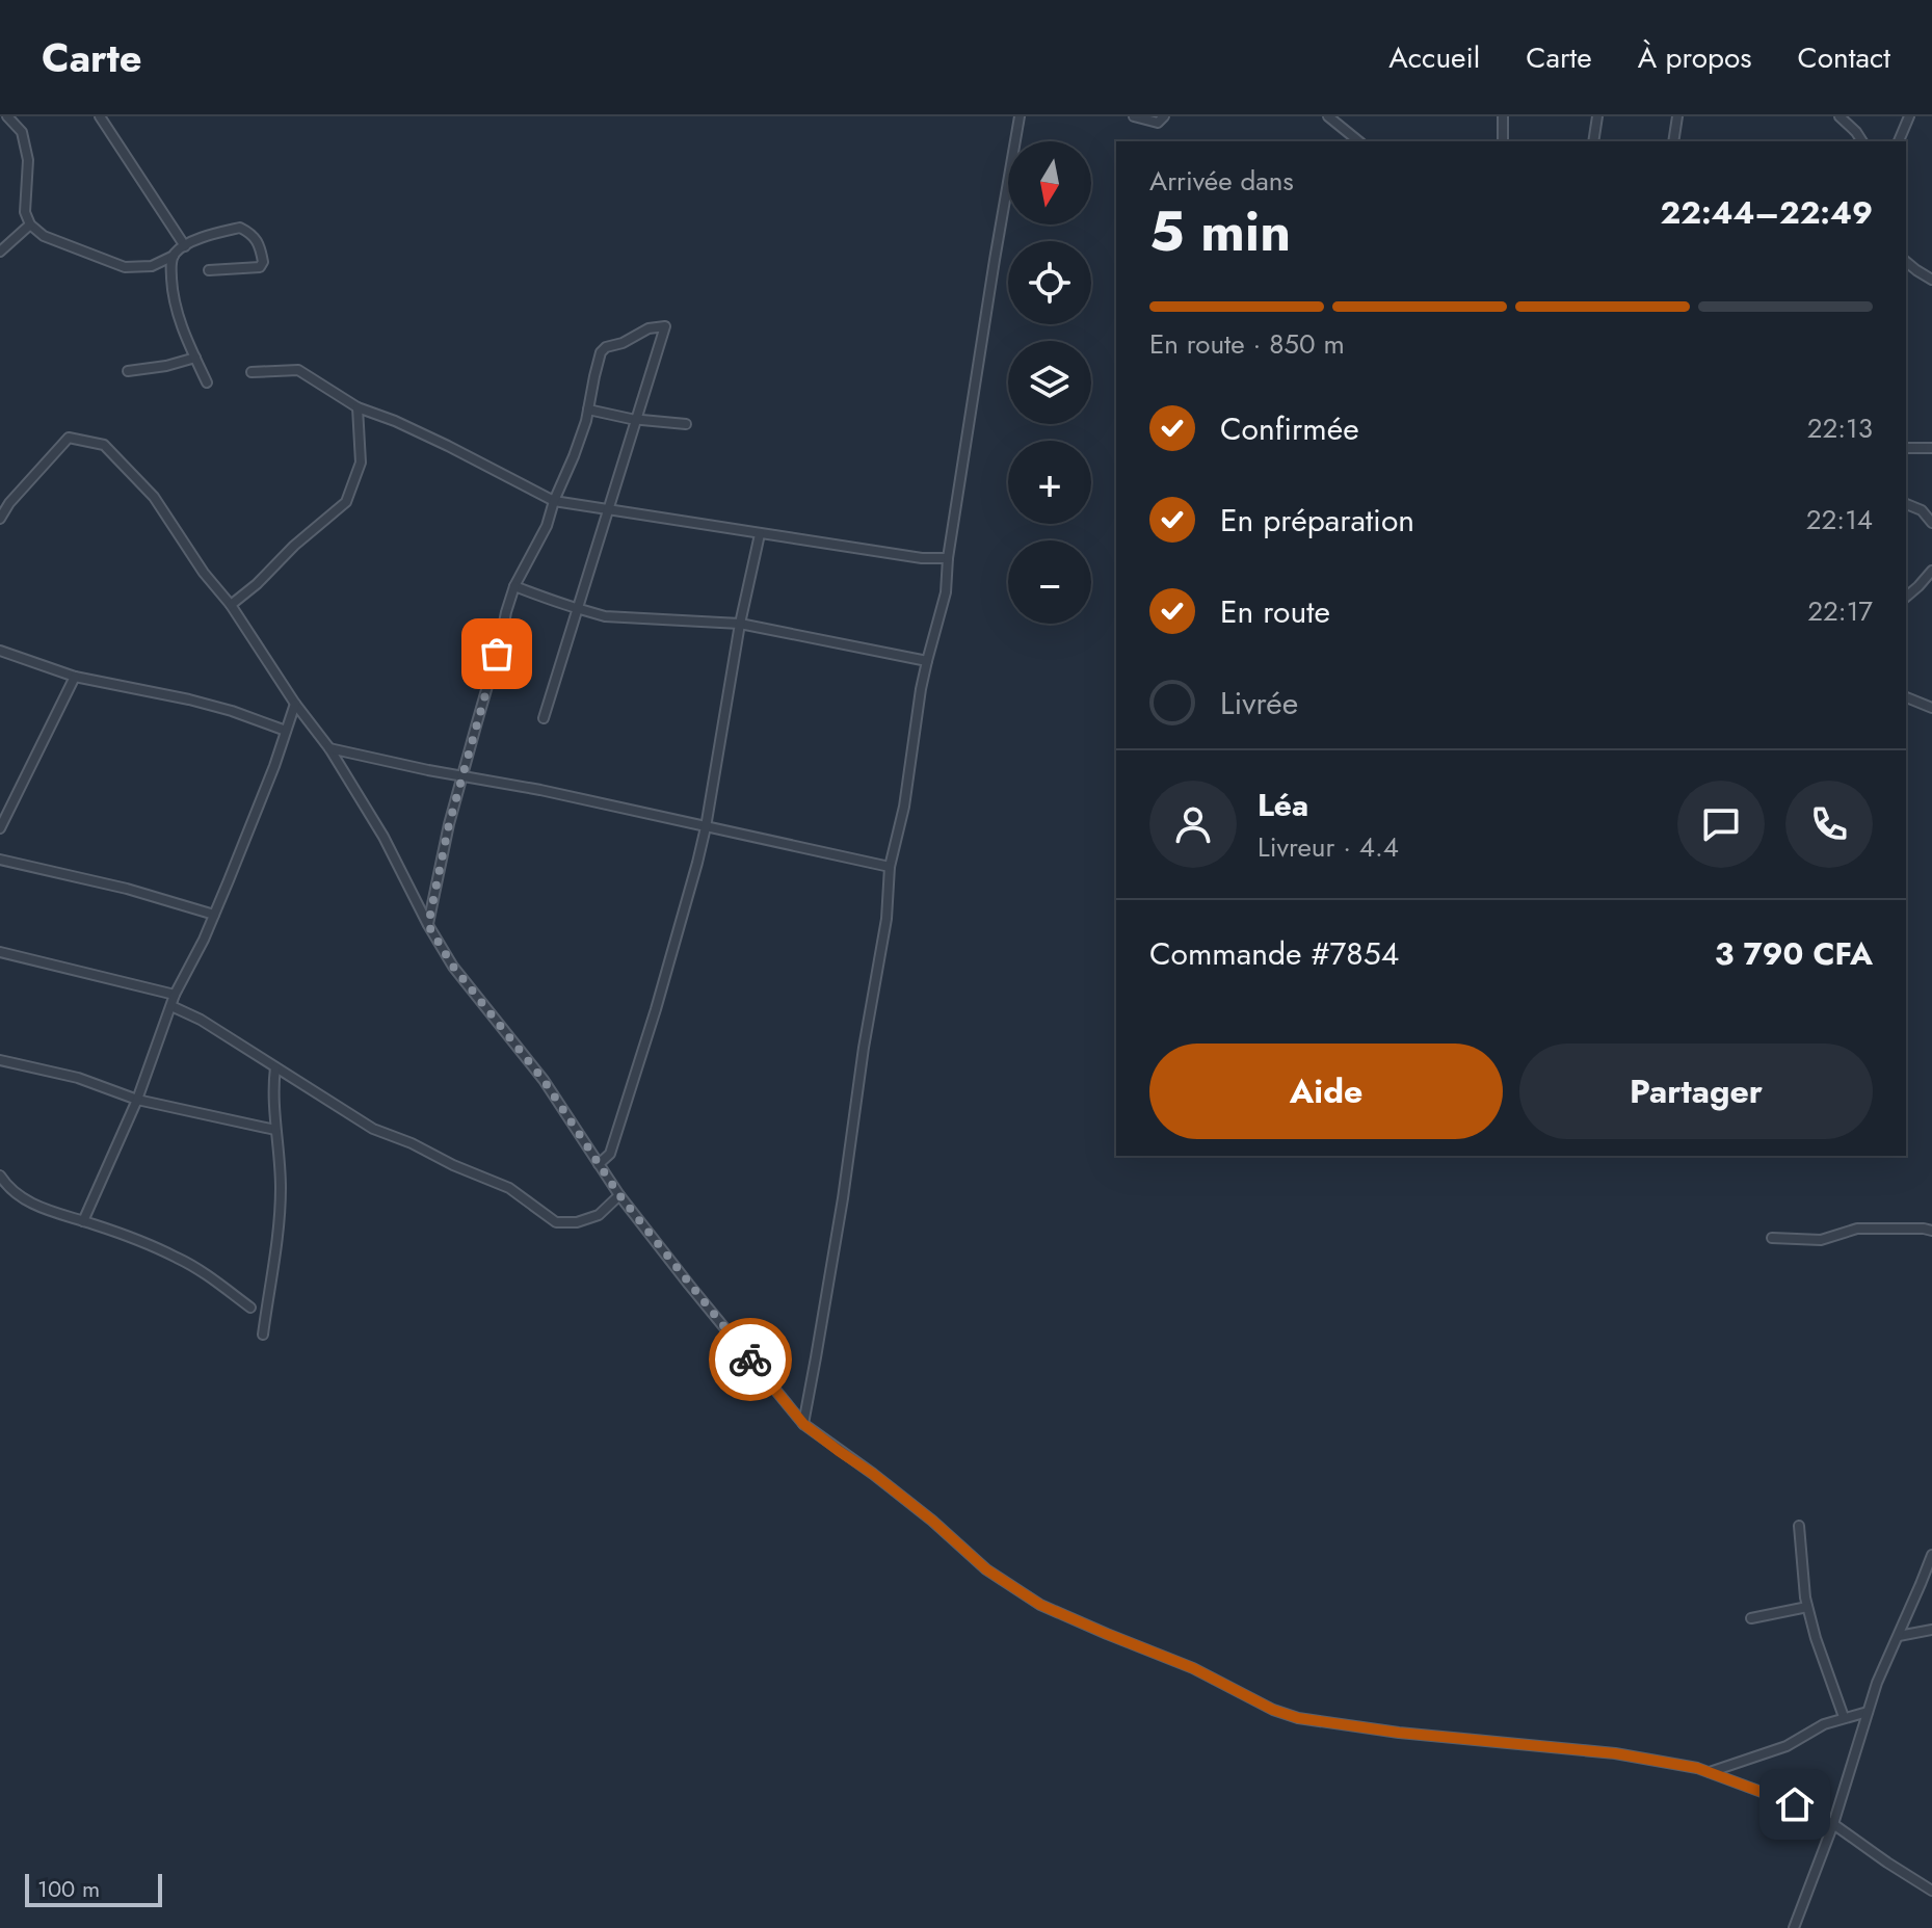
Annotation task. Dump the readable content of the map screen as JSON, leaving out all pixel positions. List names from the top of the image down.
{
  "scale_bar": "100 m",
  "north": "bottom",
  "page": {
    "header": "Carte",
    "nav": [
      "Accueil",
      "Carte",
      "À propos",
      "Contact"
    ],
    "map_buttons": ["+", "−"],
    "heading": ["5 min", "Arrivée dans", "22:44–22:49"],
    "panel": [
      "Léa",
      "Livreur · 4.4",
      "Commande #7854",
      "3 790 CFA"
    ],
    "bar": "En route · 850 m",
    "list": [
      ["Confirmée", "22:13"],
      ["En préparation", "22:14"],
      ["En route", "22:17"],
      "Livrée"
    ],
    "buttons": ["Aide", "Partager"],
    "scale": "100 m"
  }
}
